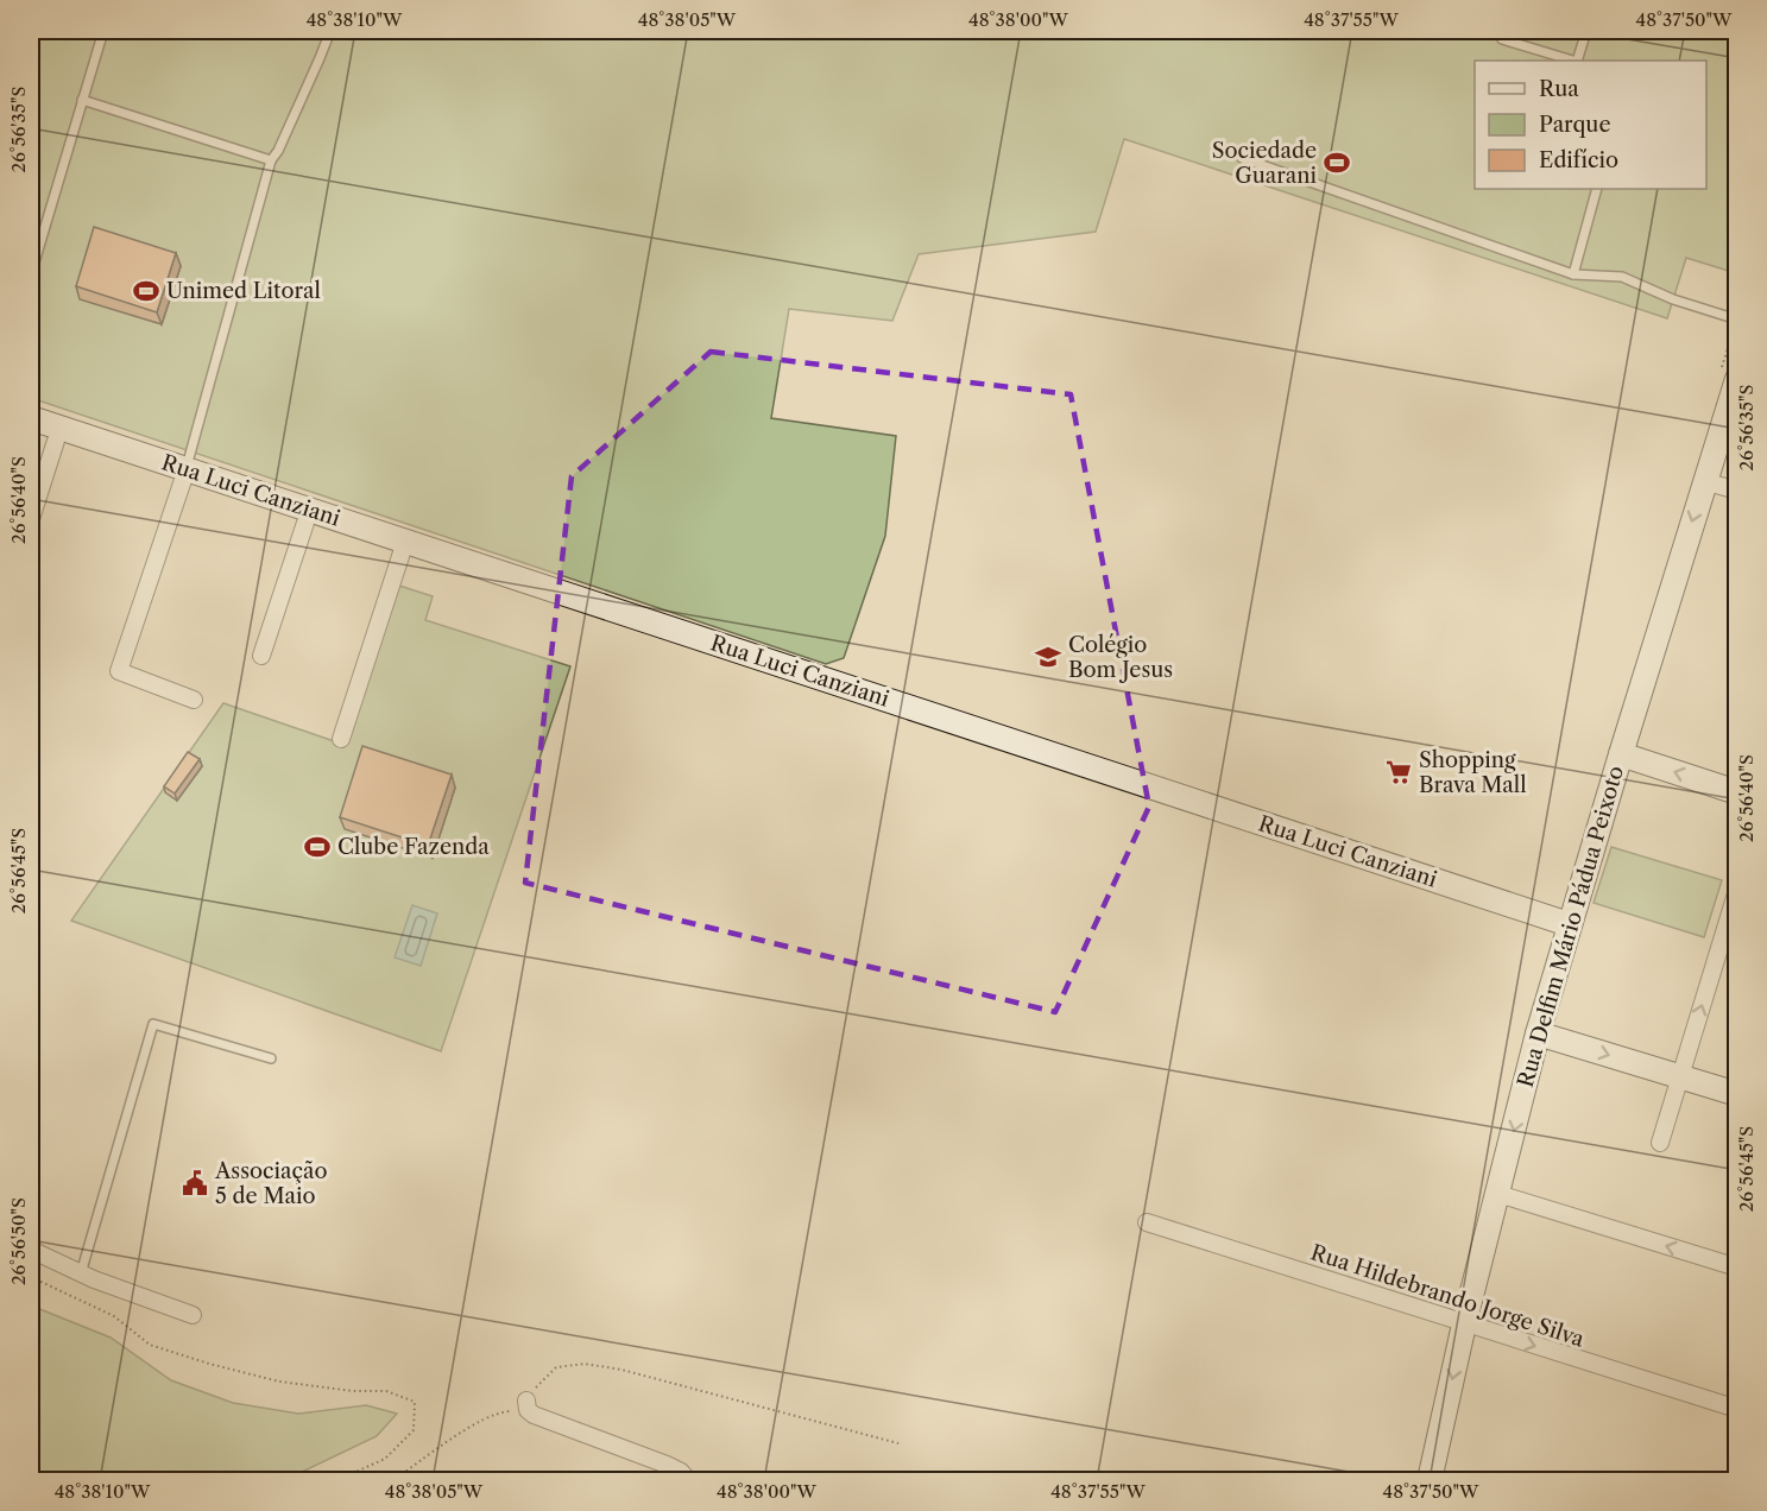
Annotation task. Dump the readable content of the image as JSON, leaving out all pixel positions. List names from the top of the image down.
{
  "streets": {
    "main road": ["Rua Luci Canziani", "Rua Delfim Mário Pádua Peixoto"],
    "street": ["Rua Hildebrando Jorge Silva"]
  },
  "crossings": [
    ["Rua Luci Canziani", "Rua Delfim Mário Pádua Peixoto"],
    ["Rua Delfim Mário Pádua Peixoto", "Rua Hildebrando Jorge Silva"]
  ],
  "one_way": ["Rua Delfim Mário Pádua Peixoto"],
  "places": {
    "sports": ["Sociedade Guarani", "Unimed Litoral", "Clube Fazenda"],
    "school or university": ["Colégio Bom Jesus"],
    "supermarket": ["Shopping Brava Mall"],
    "public building": ["Associação 5 de Maio"]
  },
  "legend": ["Rua", "Parque", "Edifício"],
  "coordinates": [
    "48°38'10\"W",
    "48°38'05\"W",
    "48°38'00\"W",
    "48°37'55\"W",
    "48°37'50\"W",
    "26°56'35\"S",
    "26°56'40\"S",
    "26°56'45\"S",
    "26°56'50\"S"
  ]
}
